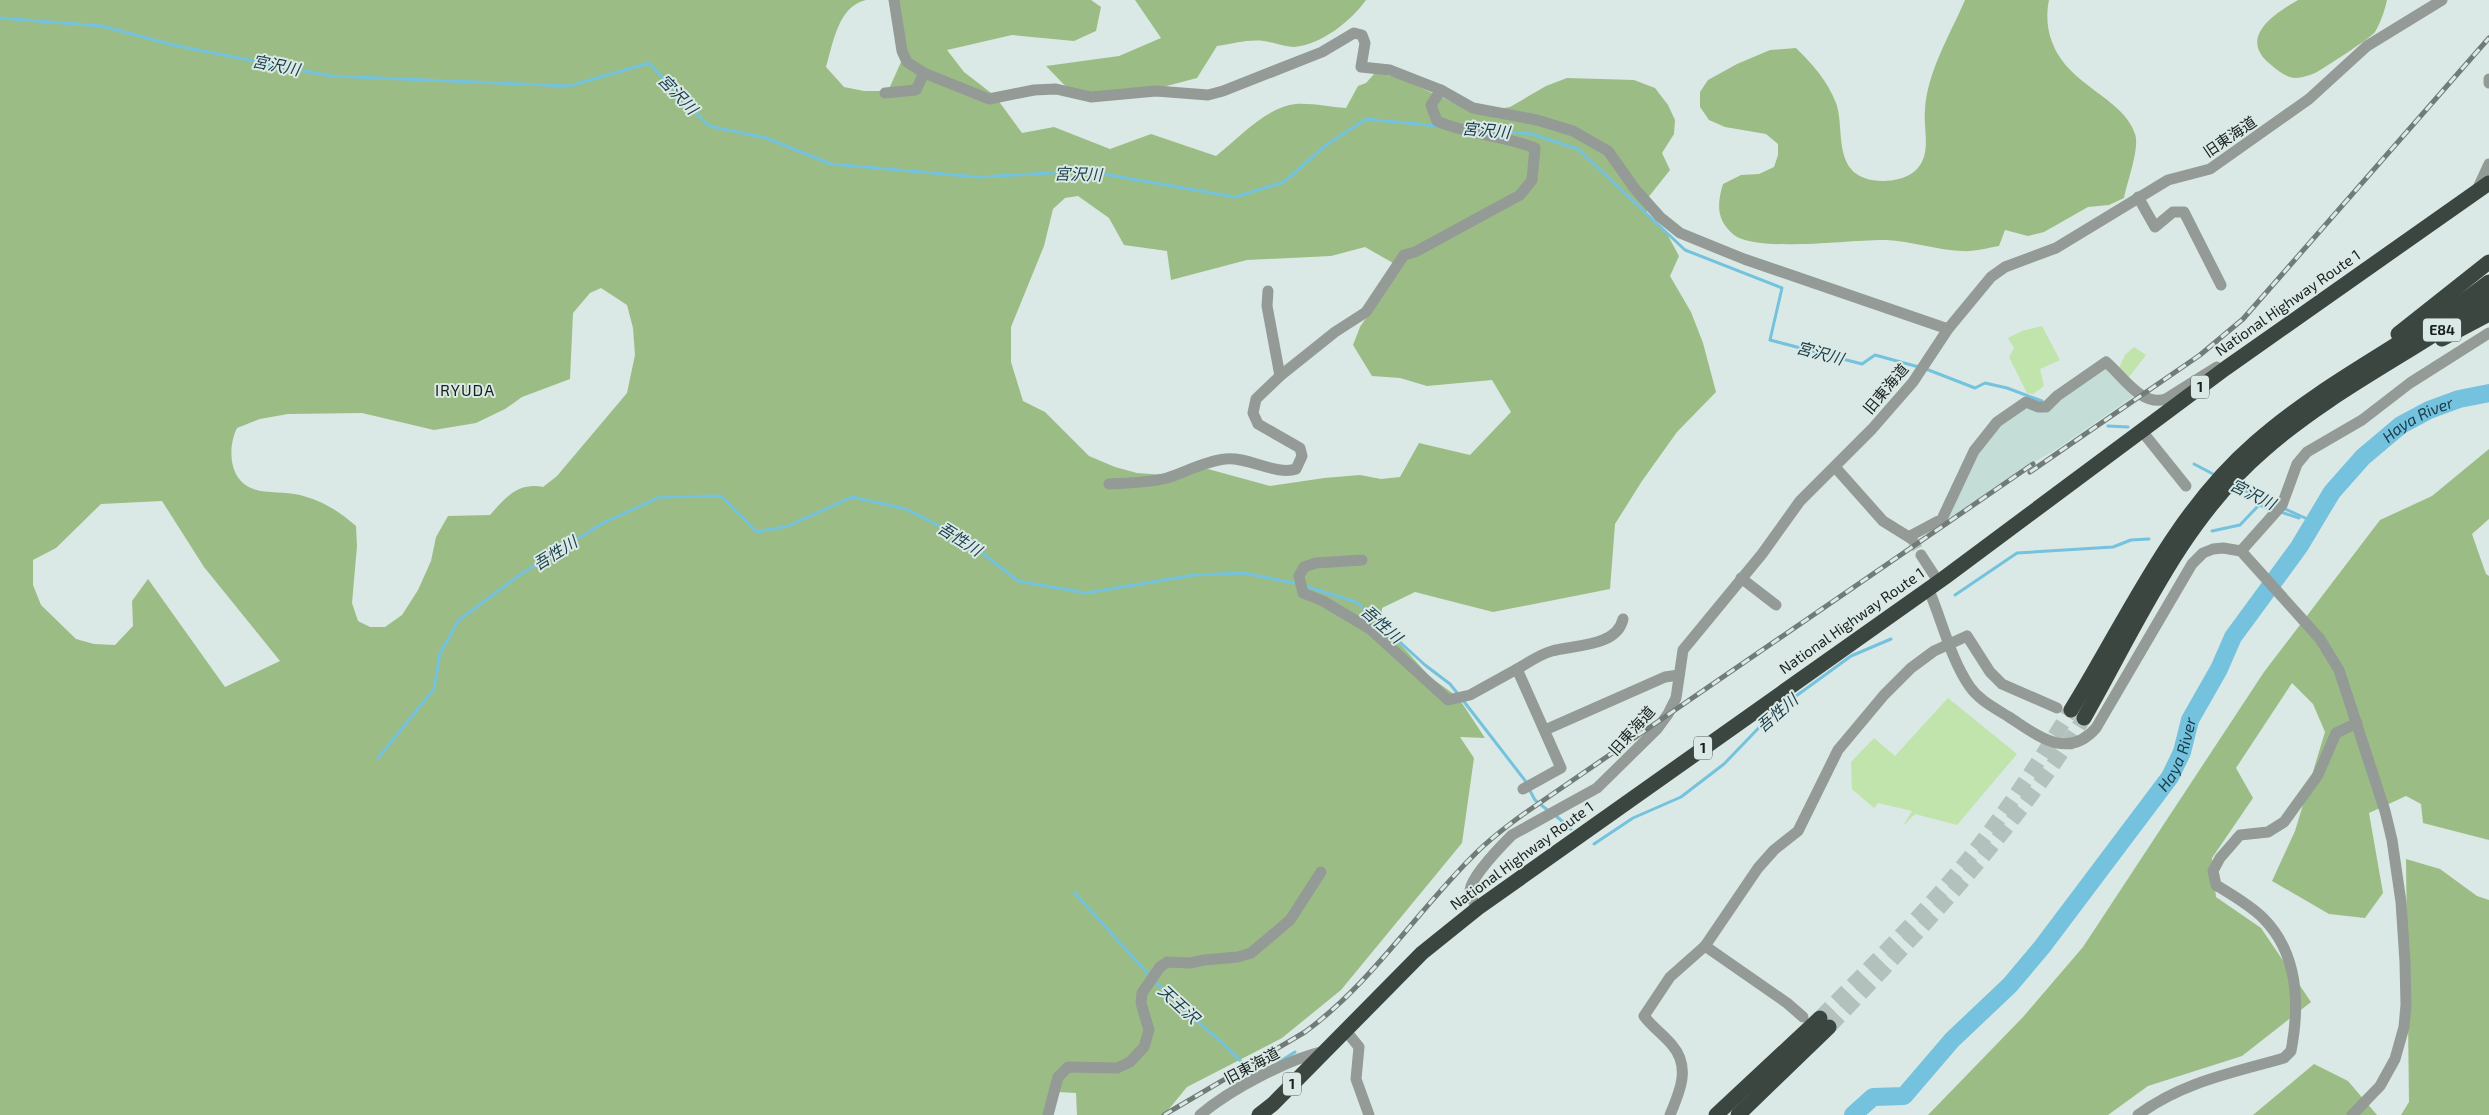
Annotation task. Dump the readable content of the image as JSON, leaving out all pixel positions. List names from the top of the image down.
{
  "streets": {
    "highway": ["National Highway Route 1", "E84", "1"],
    "street": ["旧東海道"]
  },
  "crossings": [
    ["旧東海道", "National Highway Route 1"]
  ],
  "districts": ["IRYUDA"],
  "water": [
    "宮沢川",
    "Haya River",
    "吾性川",
    "天王沢"
  ]
}
